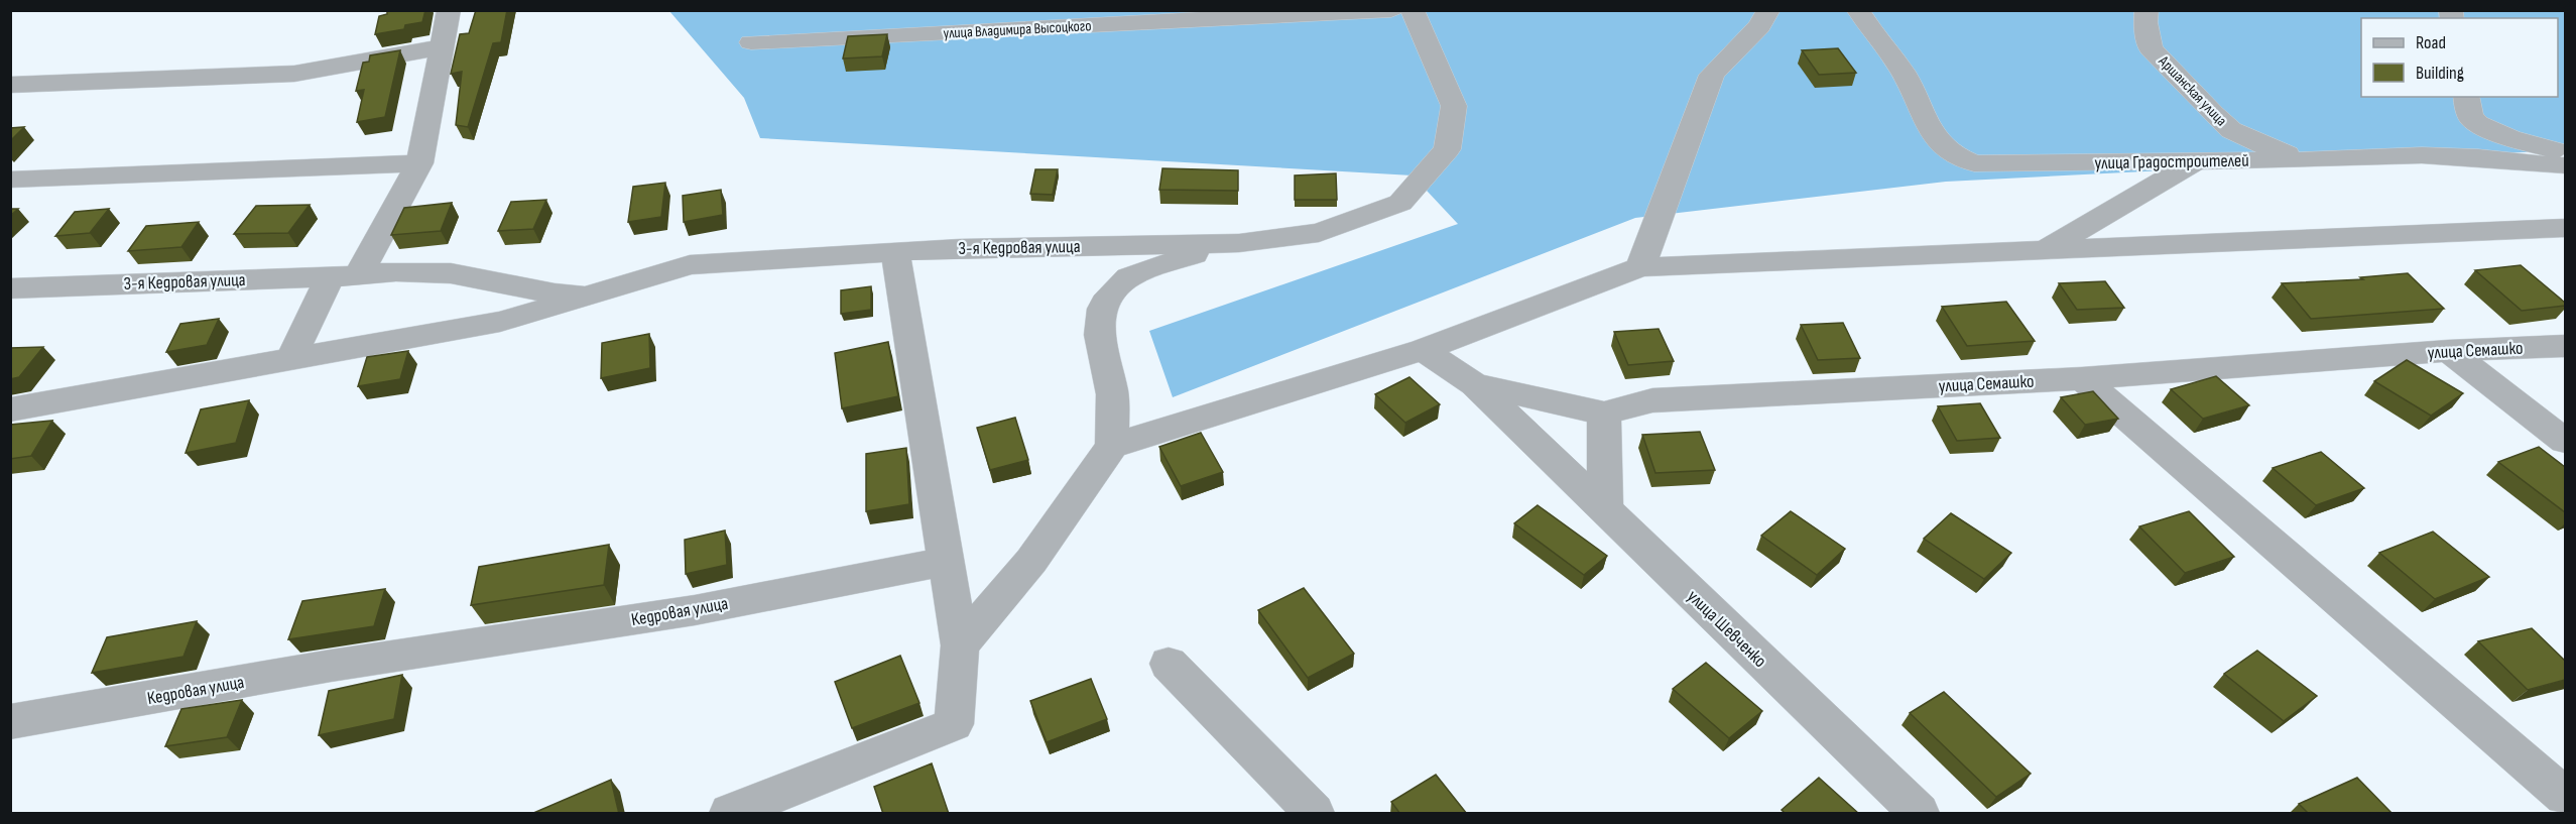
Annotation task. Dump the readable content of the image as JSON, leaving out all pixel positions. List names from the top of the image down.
{
  "streets": {
    "street": [
      "улица Владимира Высоцкого",
      "Аршанская улица",
      "улица Градостроителей",
      "3-я Кедровая улица",
      "улица Семашко",
      "Кедровая улица",
      "улица Шевченко"
    ]
  },
  "crossings": [
    ["Аршанская улица", "улица Градостроителей"],
    ["улица Семашко", "улица Шевченко"]
  ],
  "legend": ["Road", "Building"]
}
